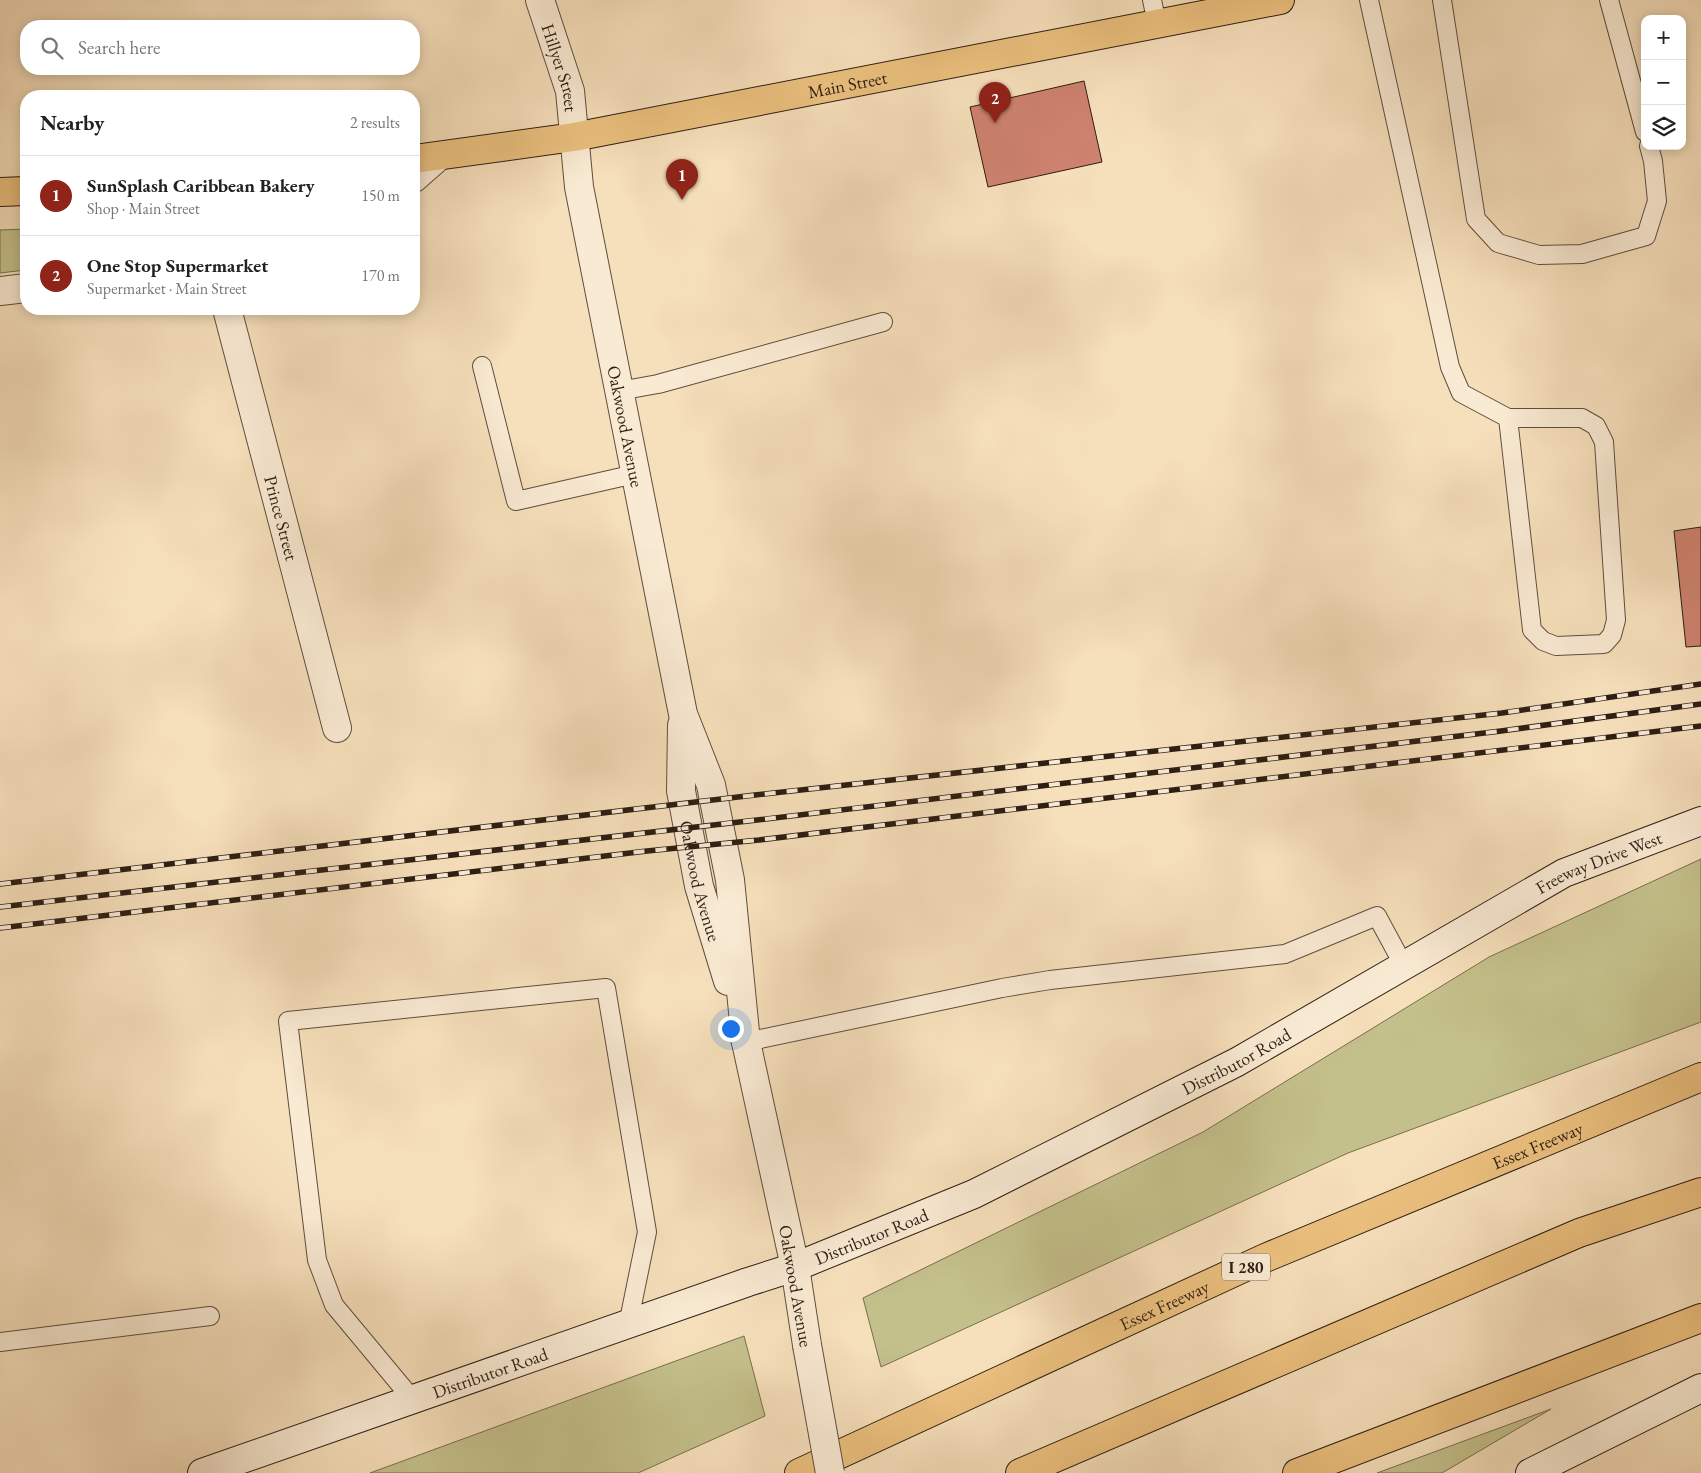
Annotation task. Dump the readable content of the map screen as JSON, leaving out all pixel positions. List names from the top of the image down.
{
  "streets": {
    "main road": ["Main Street", "Essex Freeway", "I 280"],
    "street": [
      "Hillyer Street",
      "Oakwood Avenue",
      "Prince Street",
      "Freeway Drive West",
      "Distributor Road"
    ]
  },
  "crossings": [
    ["Hillyer Street", "Main Street"],
    ["Hillyer Street", "Oakwood Avenue"],
    ["Main Street", "Oakwood Avenue"],
    ["Oakwood Avenue", "Distributor Road"],
    ["Freeway Drive West", "Distributor Road"]
  ],
  "page": {
    "map_buttons": ["+", "−"],
    "search": "Search here",
    "pins": ["2", "1"],
    "heading": ["Nearby", "2 results"],
    "list": [
      {
        "mark": "1",
        "name": "SunSplash Caribbean Bakery",
        "note": "Shop · Main Street",
        "value": "150 m"
      },
      {
        "mark": "2",
        "name": "One Stop Supermarket",
        "note": "Supermarket · Main Street",
        "value": "170 m"
      }
    ]
  }
}
